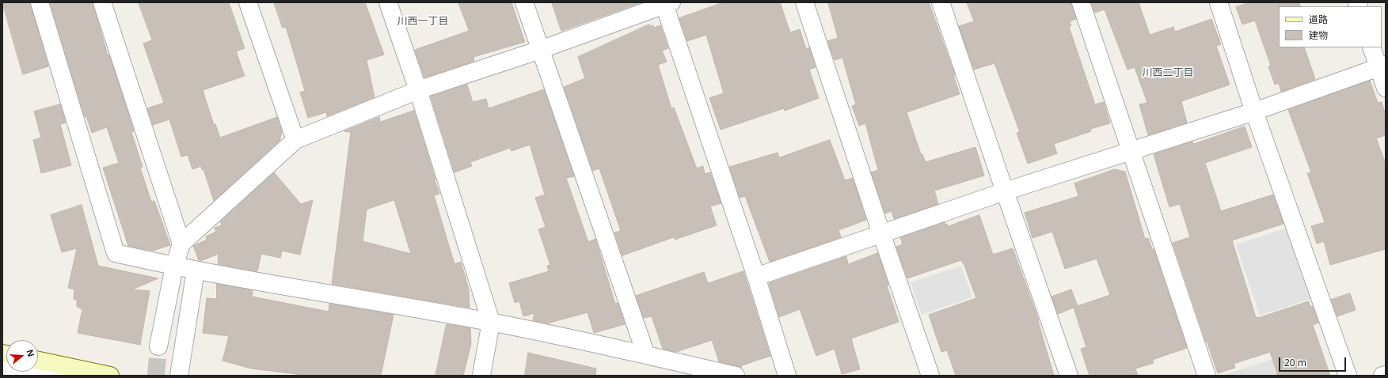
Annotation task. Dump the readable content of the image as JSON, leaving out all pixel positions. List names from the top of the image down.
{
  "districts": ["川西一丁目", "川西二丁目"],
  "legend": ["道路", "建物"],
  "scale_bar": "20 m",
  "north": "right"
}
